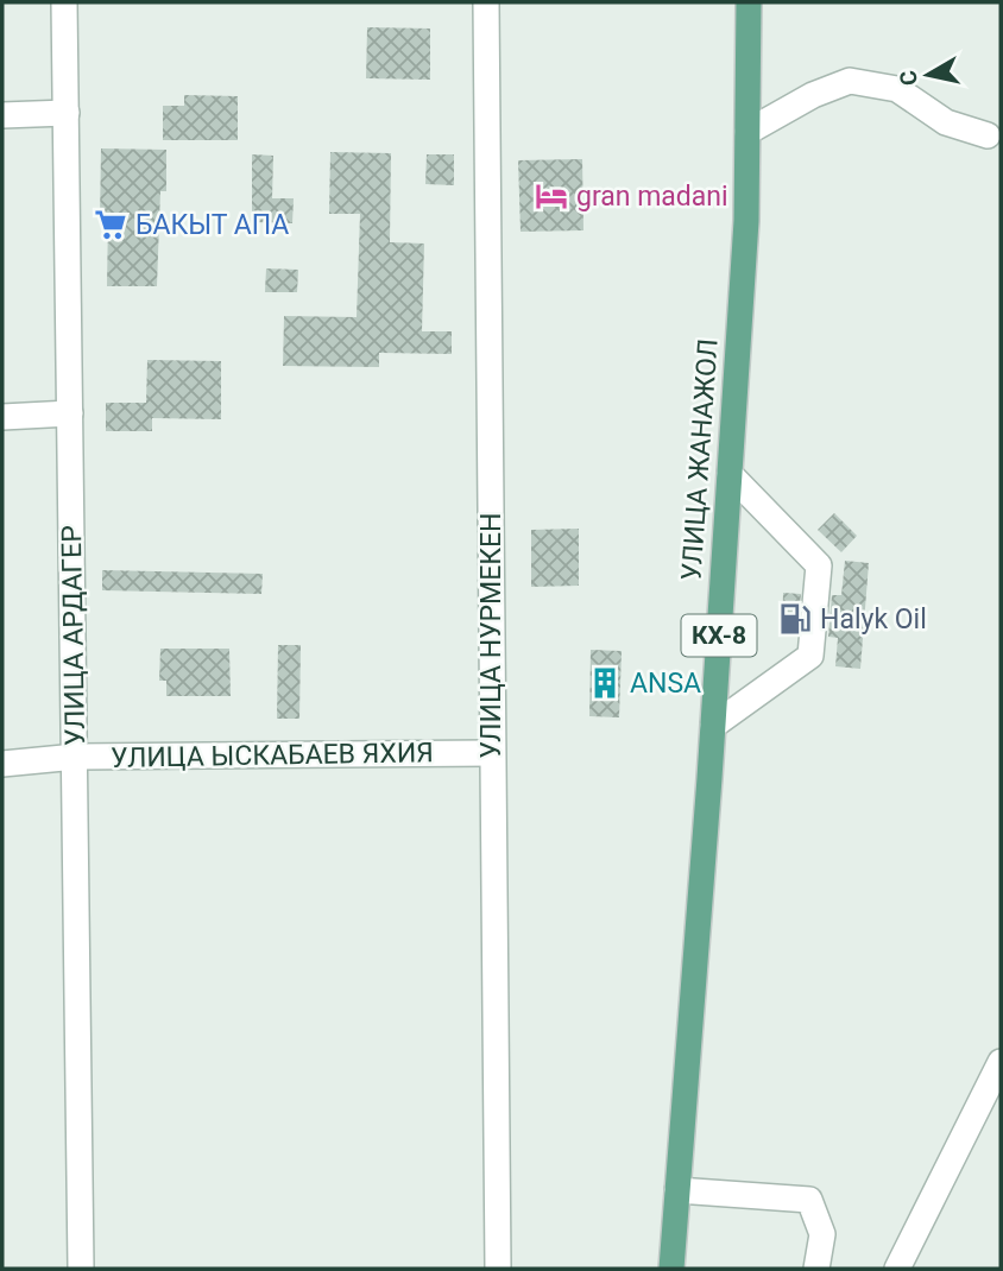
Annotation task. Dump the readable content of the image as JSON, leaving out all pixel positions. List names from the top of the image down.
{
  "streets": {
    "main road": ["УЛИЦА ЖАНАЖОЛ", "КХ-8"],
    "street": ["УЛИЦА АРДАГЕР", "УЛИЦА НУРМЕКЕН", "УЛИЦА ЫСКАБАЕВ ЯХИЯ"]
  },
  "crossings": [
    ["УЛИЦА АРДАГЕР", "УЛИЦА ЫСКАБАЕВ ЯХИЯ"],
    ["УЛИЦА НУРМЕКЕН", "УЛИЦА ЫСКАБАЕВ ЯХИЯ"]
  ],
  "places": {
    "hotel": ["gran madani"],
    "supermarket": ["БАКЫТ АПА"],
    "fuel station": ["Halyk Oil"],
    "building": ["ANSA"]
  },
  "north": "left"
}
